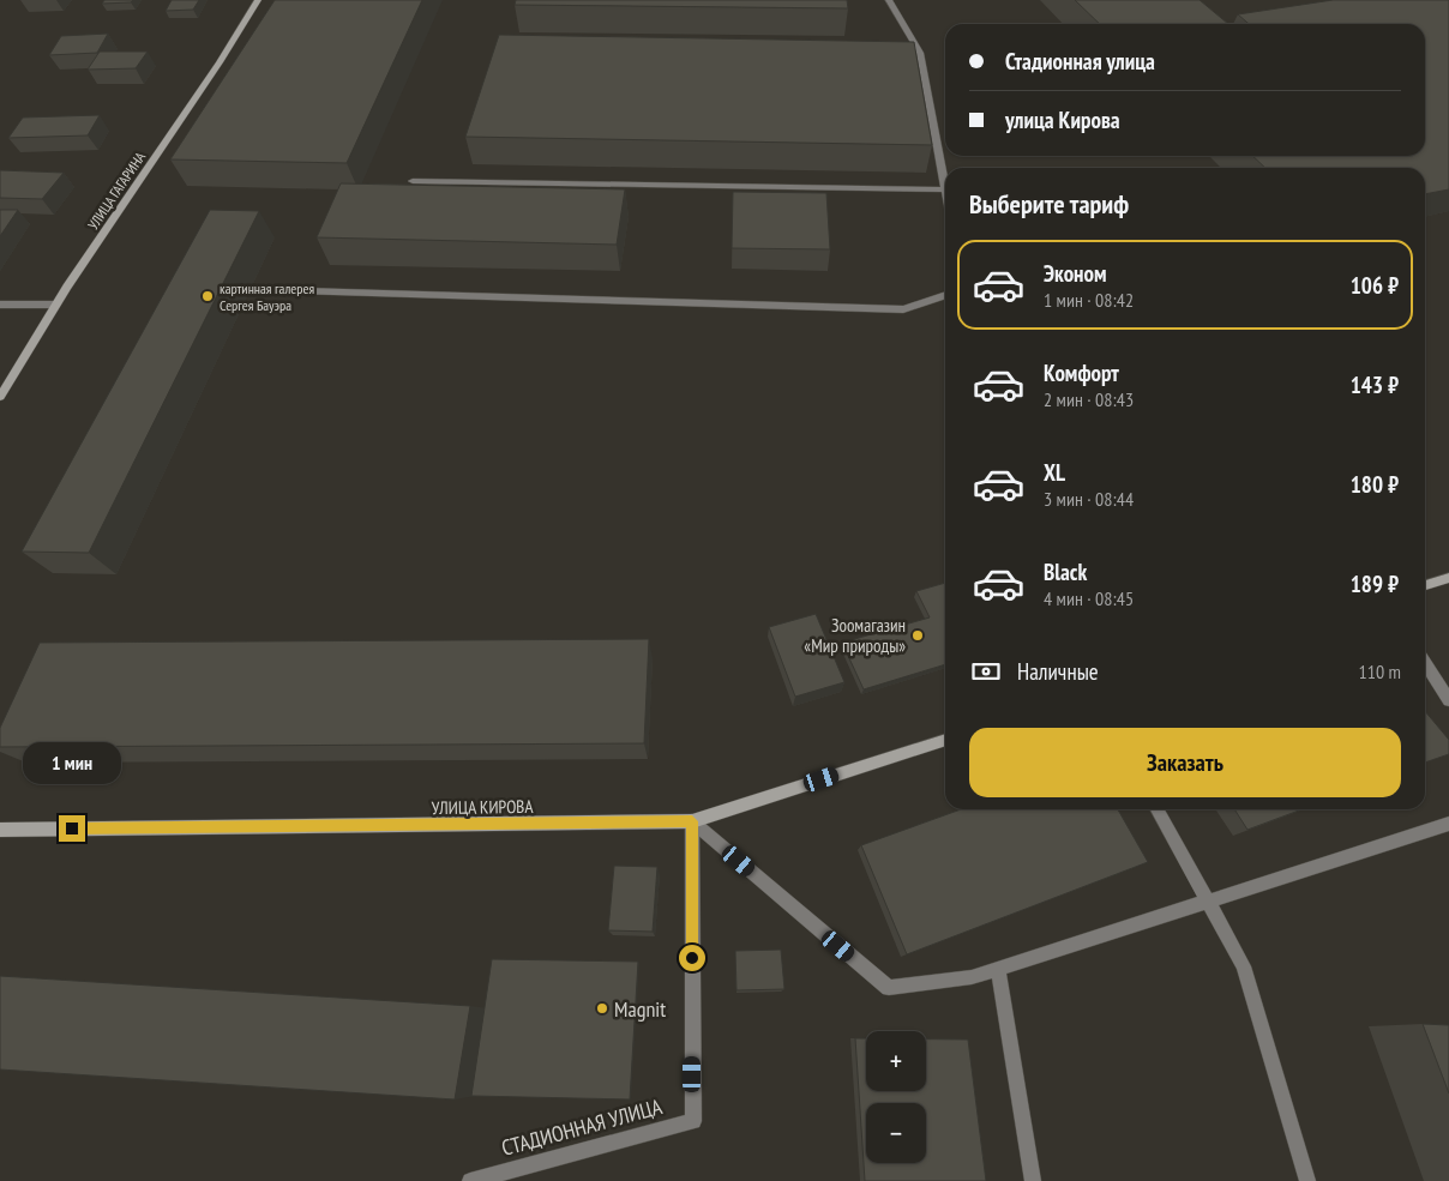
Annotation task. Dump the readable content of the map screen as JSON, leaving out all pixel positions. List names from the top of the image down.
{
  "streets": {
    "main road": ["УЛИЦА ГАГАРИНА", "УЛИЦА КИРОВА"],
    "street": ["СТАДИОННАЯ УЛИЦА"]
  },
  "crossings": [
    ["УЛИЦА КИРОВА", "СТАДИОННАЯ УЛИЦА"]
  ],
  "places": ["картинная галерея Сергея Бауэра", "Зоомагазин «Мир природы»", "Magnit"],
  "page": {
    "banner": ["Стадионная улица", "улица Кирова"],
    "heading": "Выберите тариф",
    "list": [
      {
        "name": "Эконом",
        "note": "1 мин · 08:42",
        "value": "106 ₽"
      },
      {
        "name": "Комфорт",
        "note": "2 мин · 08:43",
        "value": "143 ₽"
      },
      {
        "name": "XL",
        "note": "3 мин · 08:44",
        "value": "180 ₽"
      },
      {
        "name": "Black",
        "note": "4 мин · 08:45",
        "value": "189 ₽"
      }
    ],
    "pay": ["Наличные", "110 m"],
    "buttons": "Заказать",
    "bubble": "1 мин",
    "map_buttons": ["+", "−"]
  }
}
